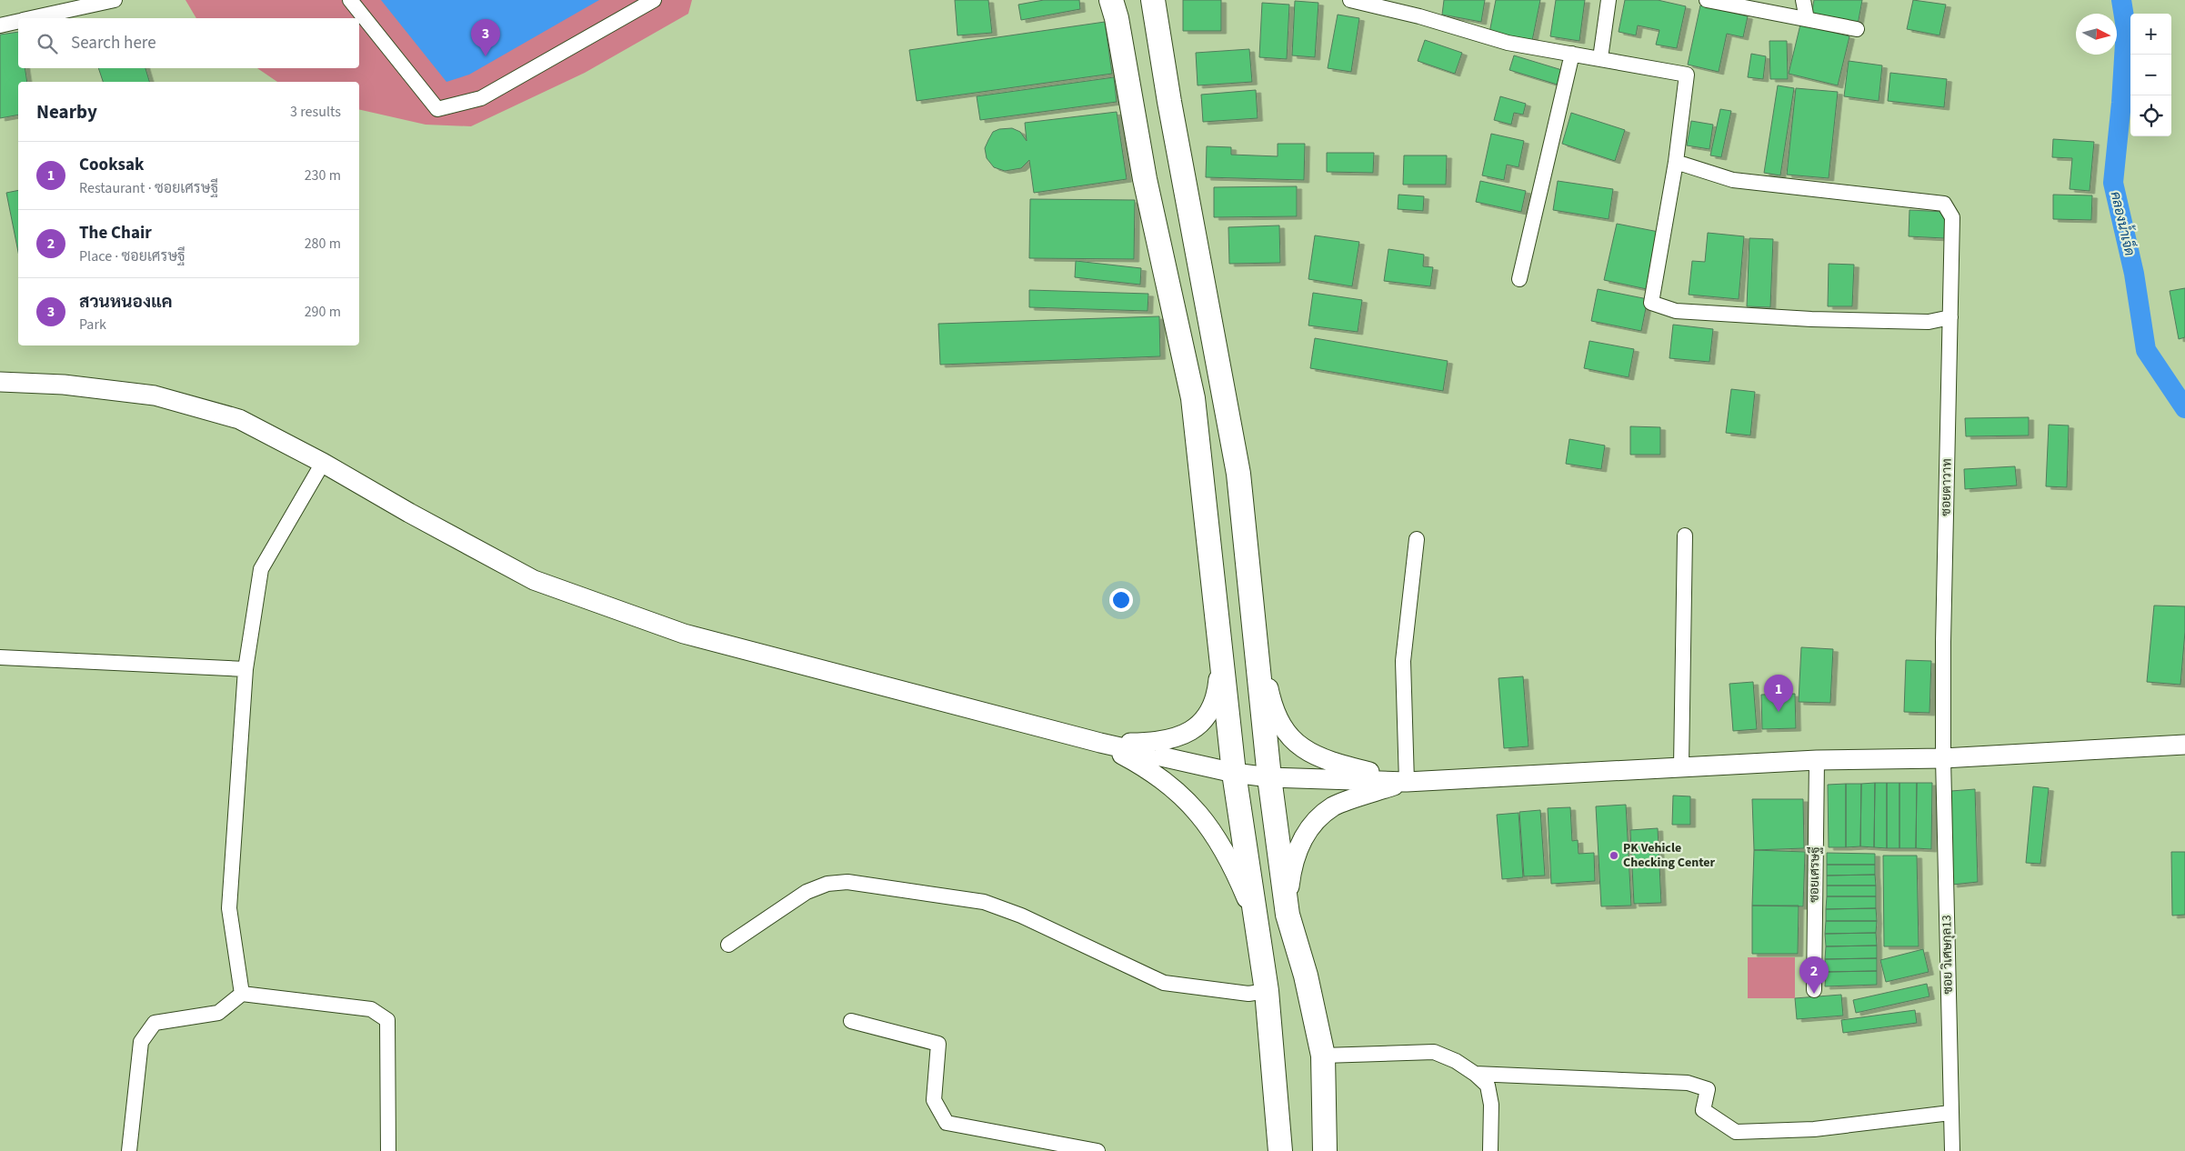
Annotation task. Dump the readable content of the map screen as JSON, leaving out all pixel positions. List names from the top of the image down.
{
  "streets": {
    "street": ["ซอยตาวาท", "ซอยเศรษฐี", "ซอย วิเศษกุล13"]
  },
  "crossings": [
    ["ซอยตาวาท", "ซอย วิเศษกุล13"]
  ],
  "water": ["คลองน้ำเจ็ด"],
  "places": ["PK Vehicle Checking Center"],
  "north": "right",
  "page": {
    "map_buttons": ["+", "−"],
    "search": "Search here",
    "pins": ["3", "1", "2"],
    "heading": ["Nearby", "3 results"],
    "list": [
      {
        "mark": "1",
        "name": "Cooksak",
        "note": "Restaurant · ซอยเศรษฐี",
        "value": "230 m"
      },
      {
        "mark": "2",
        "name": "The Chair",
        "note": "Place · ซอยเศรษฐี",
        "value": "280 m"
      },
      {
        "mark": "3",
        "name": "สวนหนองแค",
        "note": "Park",
        "value": "290 m"
      }
    ]
  }
}
